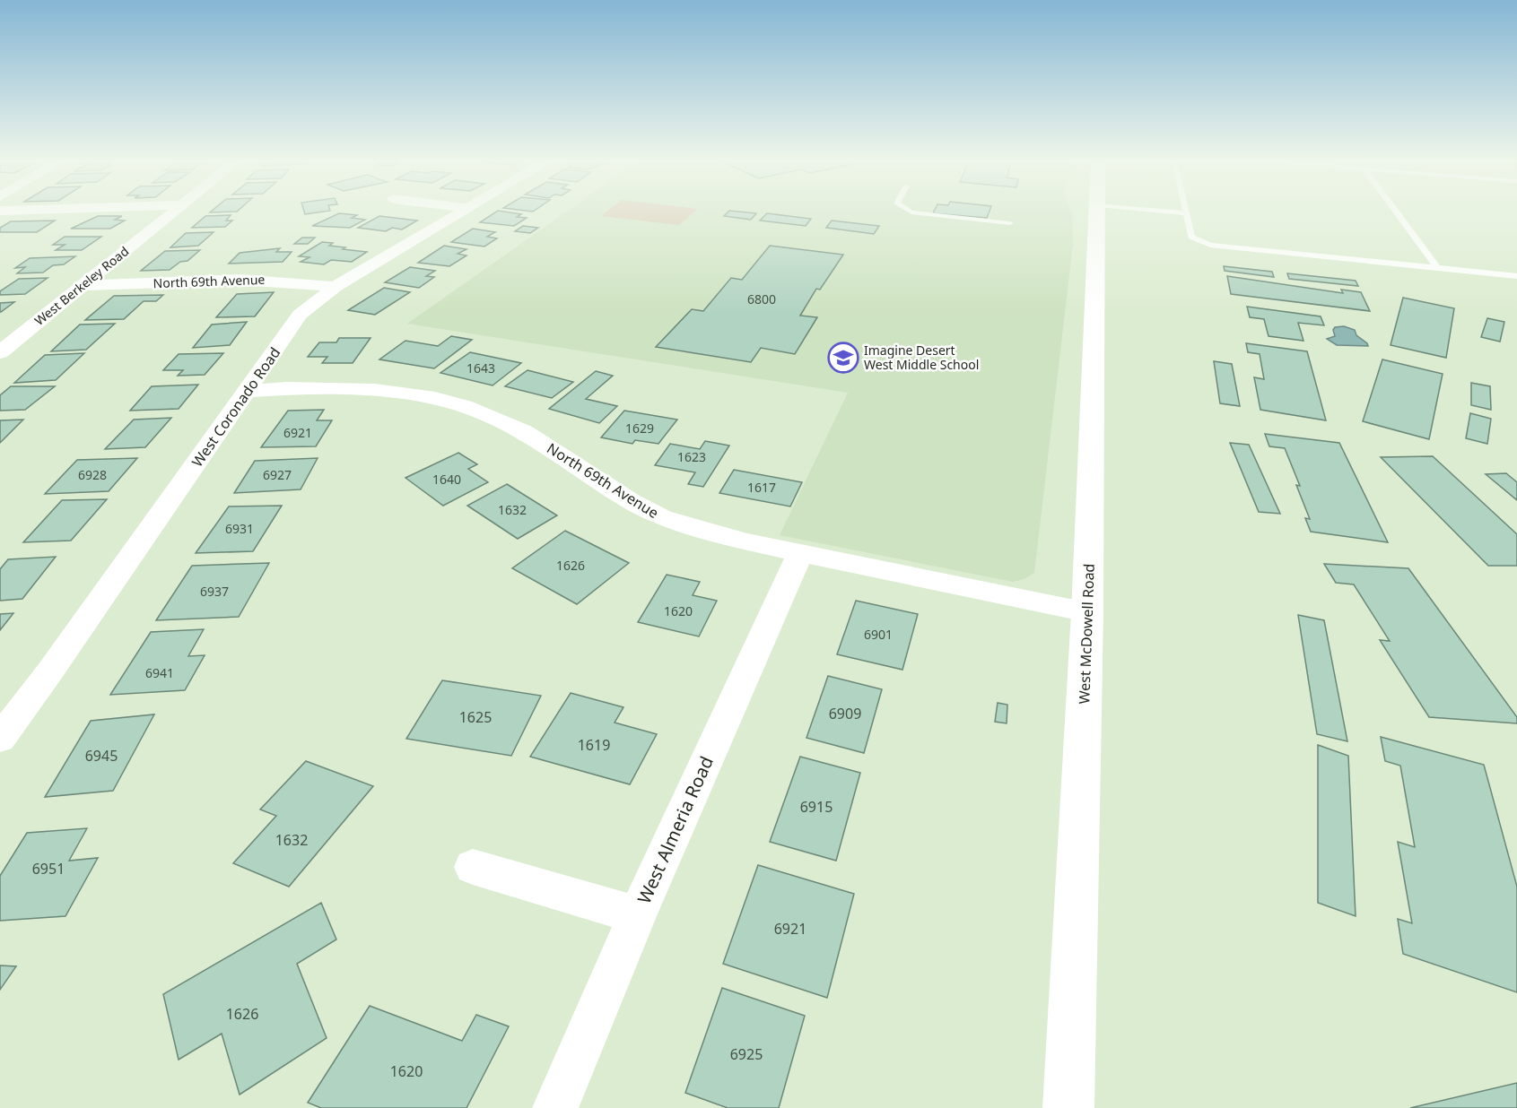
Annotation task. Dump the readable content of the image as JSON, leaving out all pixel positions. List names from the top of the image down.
{
  "streets": {
    "main road": ["West McDowell Road"],
    "street": [
      "North 69th Avenue",
      "West Berkeley Road",
      "West Coronado Road",
      "West Almeria Road"
    ]
  },
  "crossings": [
    ["North 69th Avenue", "West Berkeley Road"],
    ["North 69th Avenue", "West Coronado Road"],
    ["North 69th Avenue", "West McDowell Road"],
    ["North 69th Avenue", "West Almeria Road"]
  ],
  "places": {
    "school or university": ["Imagine Desert West Middle School"]
  },
  "house_numbers": [
    "6800",
    "1643",
    "1629",
    "6921",
    "1623",
    "6928",
    "6927",
    "1640",
    "1617",
    "1632",
    "6931",
    "1626",
    "6937",
    "1620",
    "6901",
    "6941",
    "6909",
    "1625",
    "1619",
    "6945",
    "6915",
    "1632",
    "6951",
    "6921",
    "1626",
    "6925",
    "1620"
  ]
}
